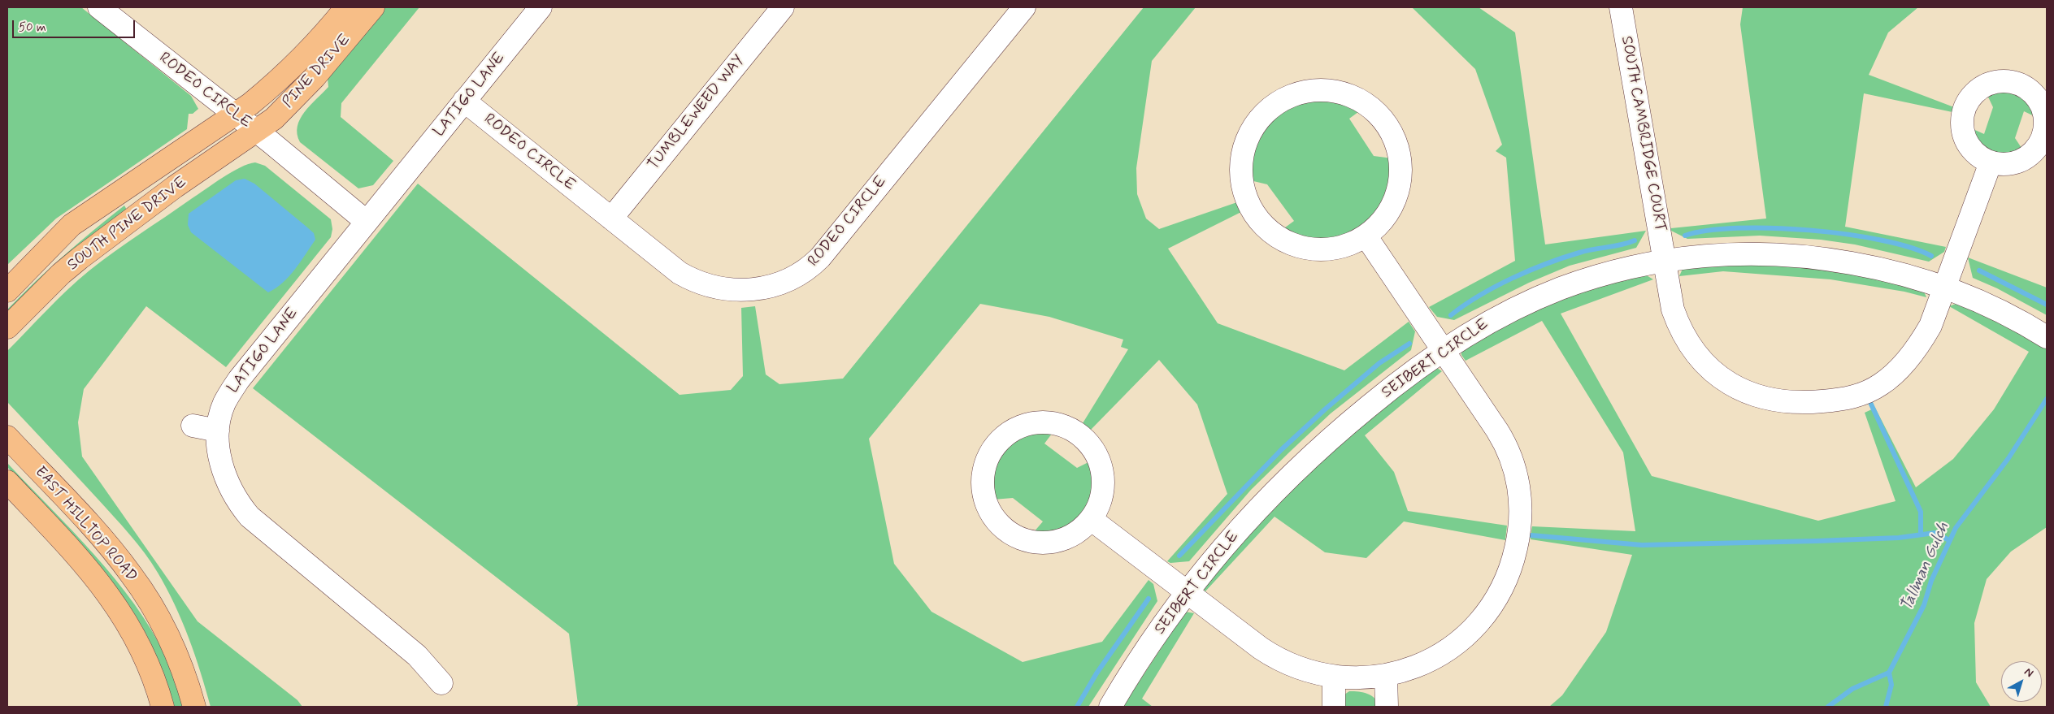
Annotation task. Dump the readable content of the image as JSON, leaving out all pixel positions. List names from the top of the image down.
{
  "streets": {
    "main road": ["PINE DRIVE", "SOUTH PINE DRIVE", "EAST HILLTOP ROAD"],
    "street": [
      "RODEO CIRCLE",
      "LATIGO LANE",
      "TUMBLEWEED WAY",
      "SOUTH CAMBRIDGE COURT",
      "SEIBERT CIRCLE"
    ]
  },
  "crossings": [
    ["PINE DRIVE", "RODEO CIRCLE"],
    ["PINE DRIVE", "SOUTH PINE DRIVE"],
    ["RODEO CIRCLE", "LATIGO LANE"],
    ["RODEO CIRCLE", "TUMBLEWEED WAY"],
    ["RODEO CIRCLE", "SOUTH PINE DRIVE"],
    ["SOUTH CAMBRIDGE COURT", "SEIBERT CIRCLE"]
  ],
  "water": ["Tallman Gulch"],
  "scale_bar": "50 m",
  "north": "top right"
}
